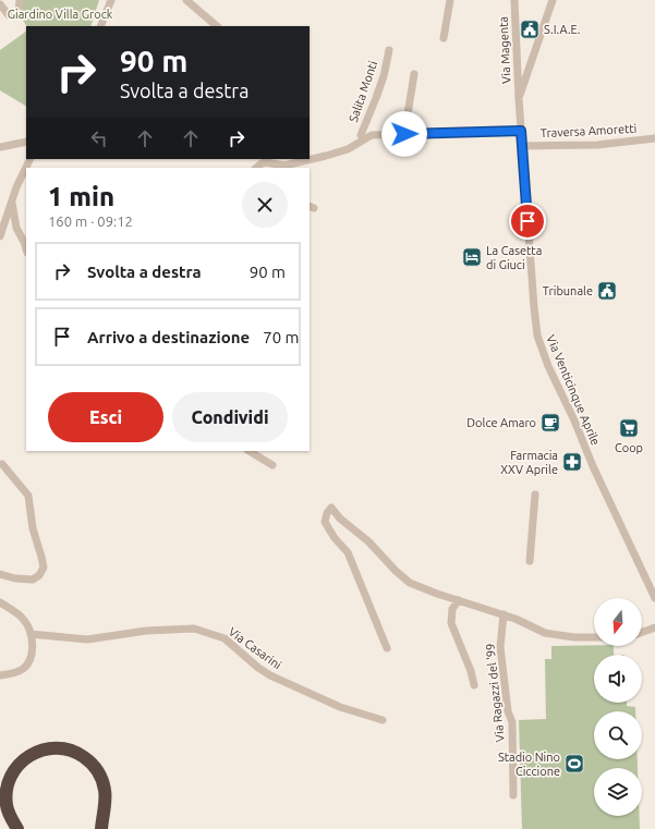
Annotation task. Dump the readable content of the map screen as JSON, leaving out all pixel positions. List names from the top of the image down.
{
  "streets": {
    "street": [
      "Via Magenta",
      "Salita Monti",
      "Traversa Amoretti",
      "Via Venticinque Aprile",
      "Via Casarini",
      "Via Ragazzi del '99"
    ]
  },
  "crossings": [
    ["Via Magenta", "Via Venticinque Aprile"],
    ["Salita Monti", "Via Venticinque Aprile"],
    ["Traversa Amoretti", "Via Venticinque Aprile"]
  ],
  "parks": ["Giardino Villa Grock"],
  "places": {
    "public building": ["S.I.A.E.", "Tribunale"],
    "hotel": ["La Casetta di Giuci"],
    "cafe": ["Dolce Amaro"],
    "supermarket": ["Coop"],
    "pharmacy": ["Farmacia XXV Aprile"],
    "sports": ["Stadio Nino Ciccione"]
  },
  "north": "bottom",
  "page": {
    "turn": ["90 m", "Svolta a destra"],
    "heading": ["1 min", "160 m · 09:12"],
    "list": [
      {
        "name": "Svolta a destra",
        "value": "90 m"
      },
      {
        "name": "Arrivo a destinazione",
        "value": "70 m"
      }
    ],
    "buttons": ["Esci", "Condividi"]
  }
}
